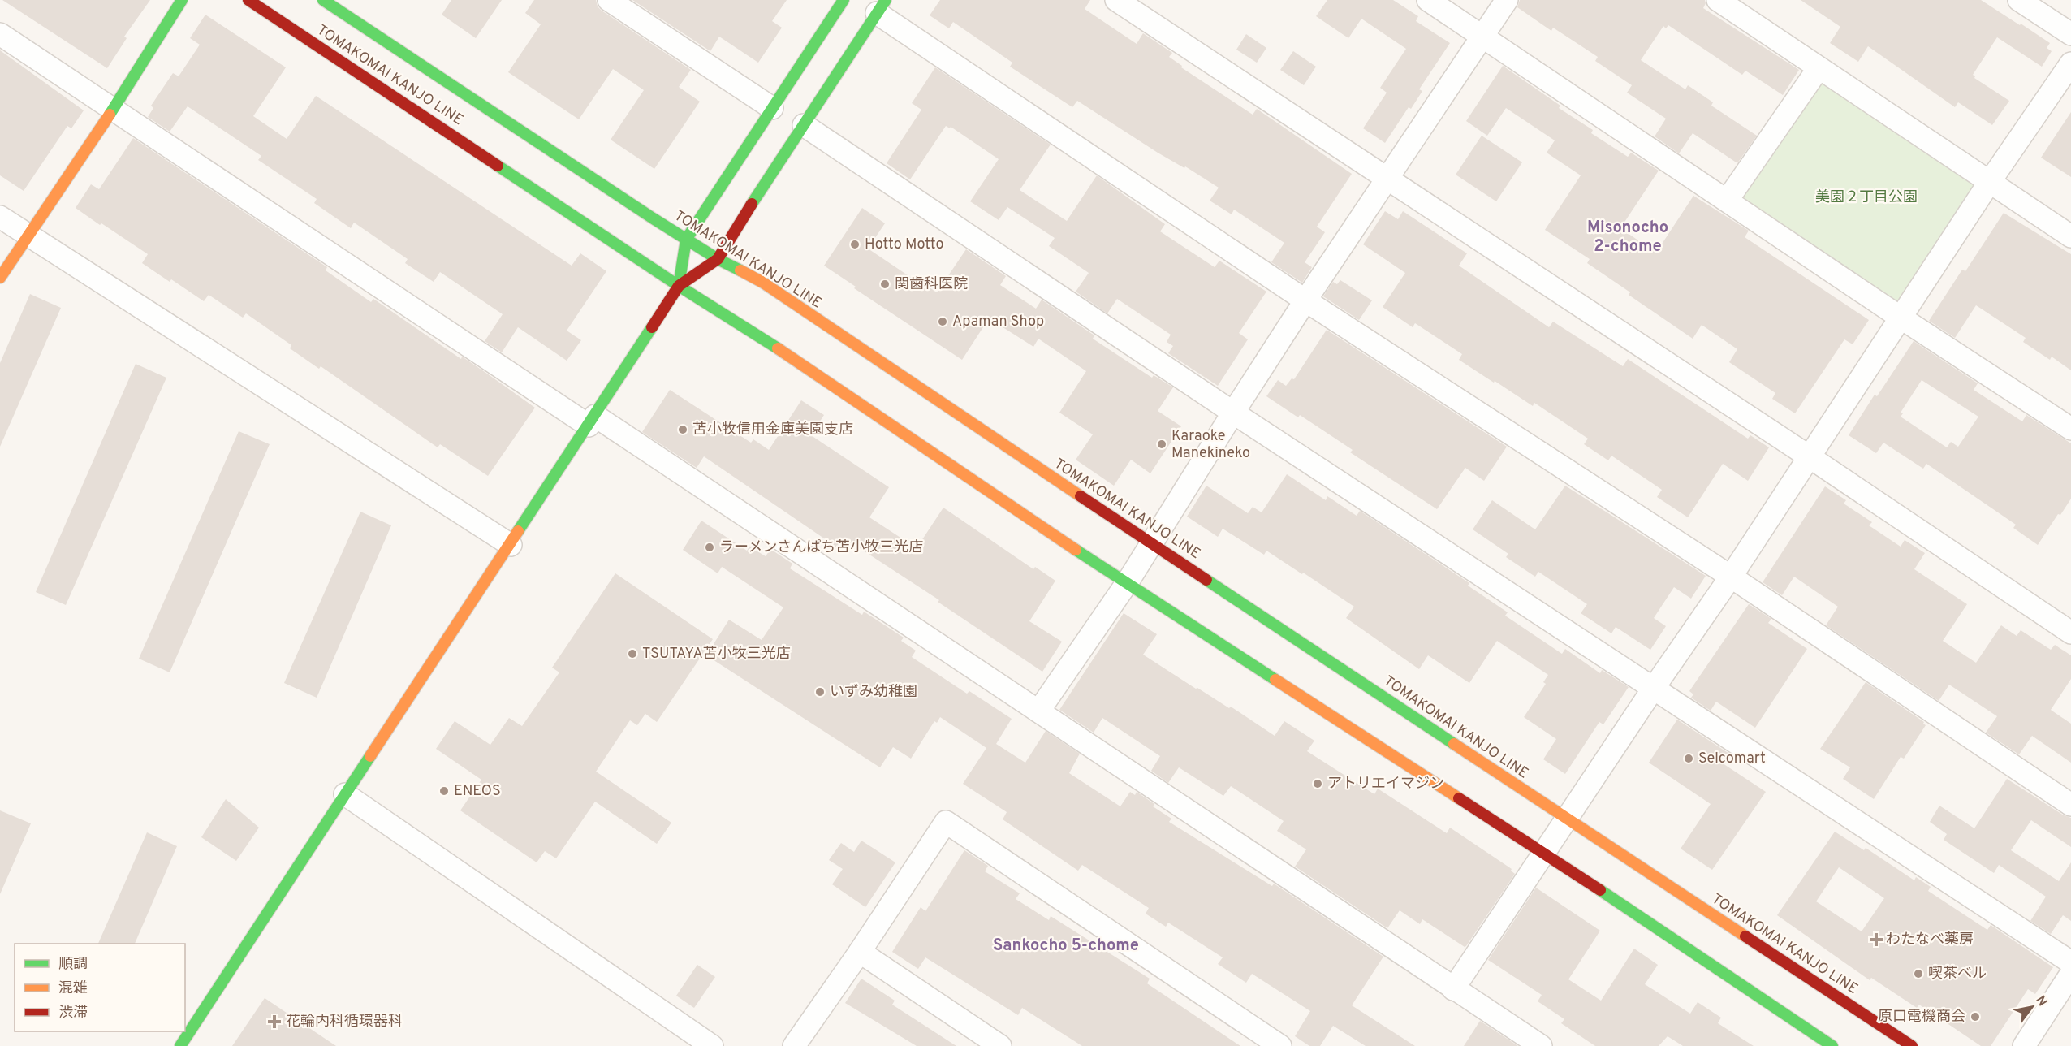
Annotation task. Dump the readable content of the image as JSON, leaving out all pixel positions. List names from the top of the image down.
{
  "streets": {
    "main road": ["TOMAKOMAI KANJO LINE"]
  },
  "districts": ["Misonocho 2-chome", "Sankocho 5-chome"],
  "parks": ["美園２丁目公園"],
  "places": {
    "other": [
      "Hotto Motto",
      "関歯科医院",
      "Apaman Shop",
      "苫小牧信用金庫美園支店",
      "Karaoke Manekineko",
      "ラーメンさんぱち苫小牧三光店",
      "TSUTAYA苫小牧三光店",
      "いずみ幼稚園",
      "Seicomart",
      "アトリエイマジン",
      "ENEOS",
      "喫茶ベル",
      "原口電機商会"
    ],
    "health": ["わたなべ薬房", "花輪内科循環器科"]
  },
  "legend": ["順調", "混雑", "渋滞"],
  "north": "top right"
}
